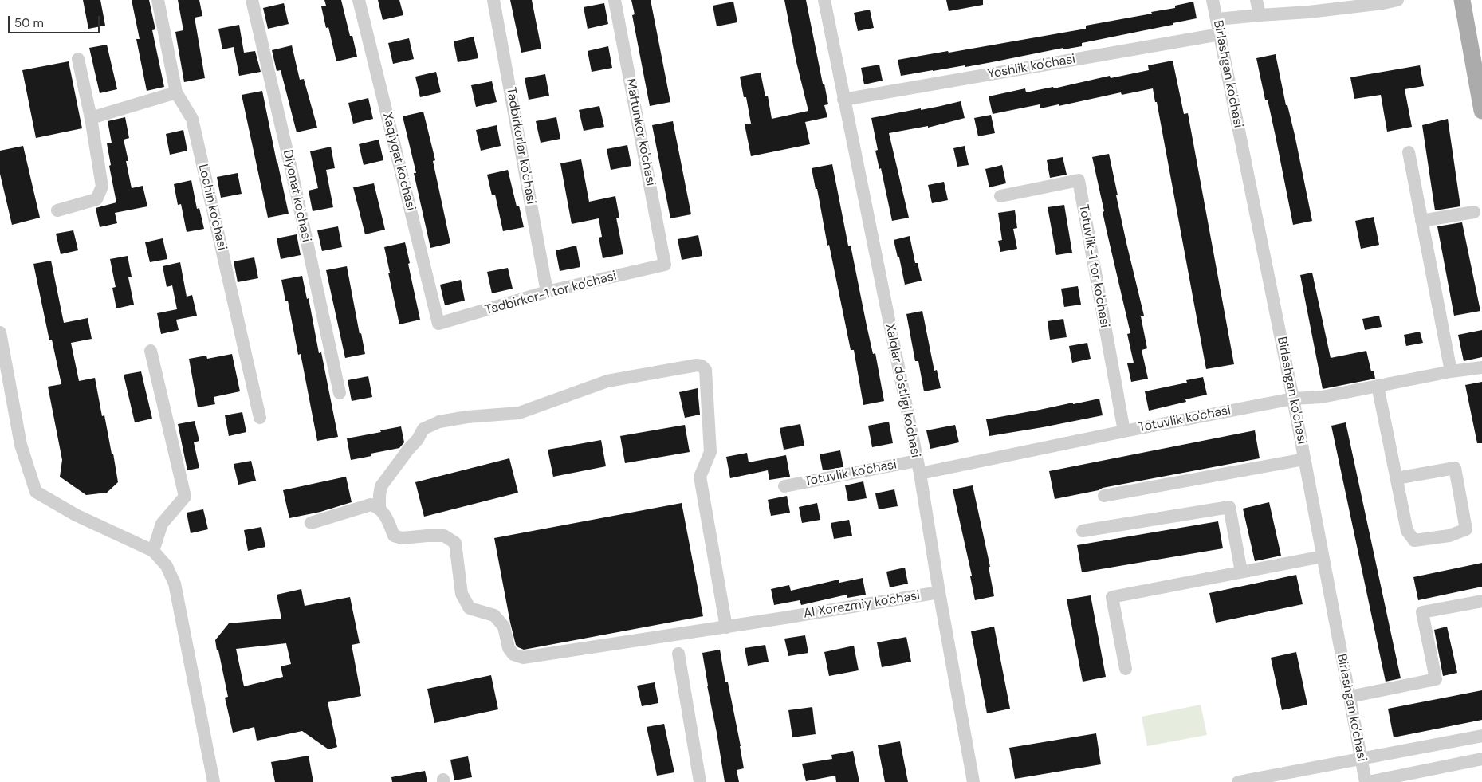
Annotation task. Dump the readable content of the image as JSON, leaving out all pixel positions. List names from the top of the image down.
{
  "streets": {
    "street": [
      "Yoshlik ko'chasi",
      "Birlashgan ko'chasi",
      "Maftunkor ko'chasi",
      "Tadbirkorlar ko'chasi",
      "Xaqiyqat ko'chasi",
      "Diyonat ko'chasi",
      "Lochin ko'chasi",
      "Totuvlik-1 tor ko'chasi",
      "Tadbirkor-1 tor ko'chasi",
      "Xalqlar do'stligi ko'chasi",
      "Totuvlik ko'chasi",
      "Al Xorezmiy ko'chasi"
    ]
  },
  "crossings": [
    ["Yoshlik ko'chasi", "Birlashgan ko'chasi"],
    ["Yoshlik ko'chasi", "Xalqlar do'stligi ko'chasi"],
    ["Birlashgan ko'chasi", "Totuvlik ko'chasi"],
    ["Maftunkor ko'chasi", "Tadbirkor-1 tor ko'chasi"],
    ["Tadbirkorlar ko'chasi", "Tadbirkor-1 tor ko'chasi"],
    ["Xaqiyqat ko'chasi", "Tadbirkor-1 tor ko'chasi"],
    ["Totuvlik-1 tor ko'chasi", "Totuvlik ko'chasi"],
    ["Xalqlar do'stligi ko'chasi", "Totuvlik ko'chasi"],
    ["Xalqlar do'stligi ko'chasi", "Al Xorezmiy ko'chasi"]
  ],
  "scale_bar": "50 m"
}
